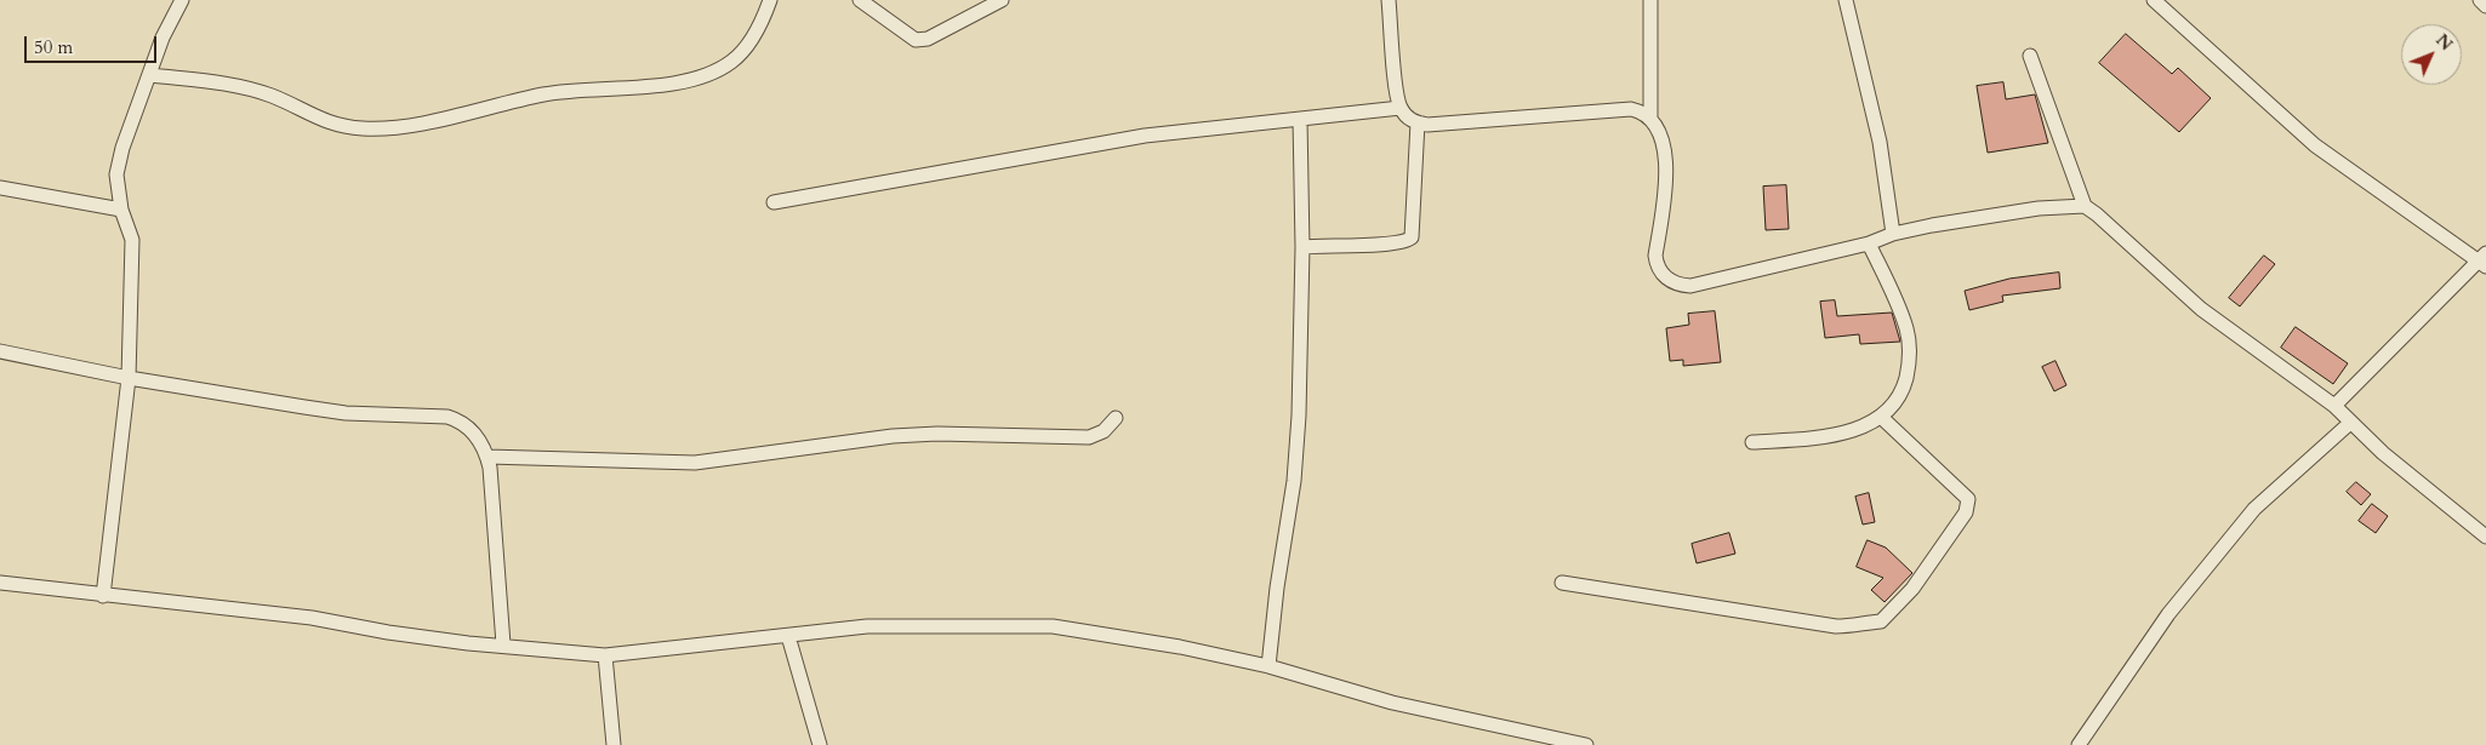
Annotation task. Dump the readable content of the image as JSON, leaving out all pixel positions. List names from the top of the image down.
{
  "scale_bar": "50 m",
  "north": "top right"
}
